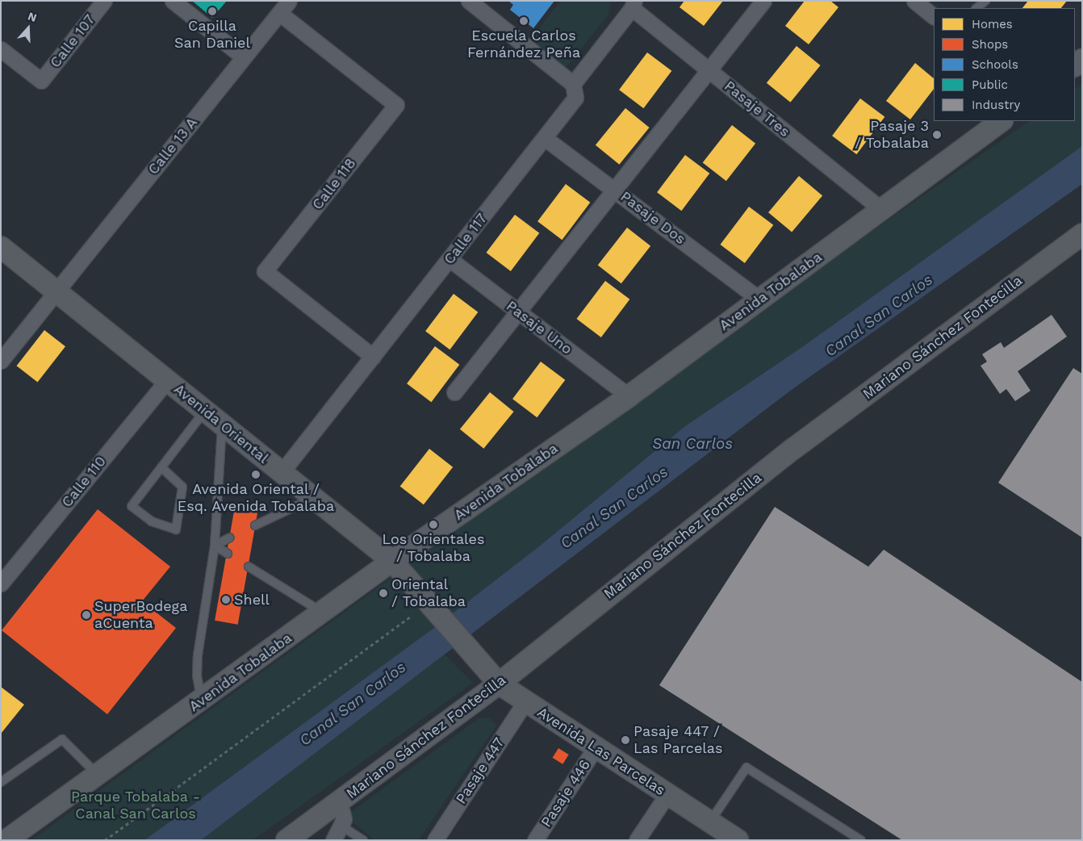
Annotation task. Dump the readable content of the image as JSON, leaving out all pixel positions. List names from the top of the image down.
{
  "streets": {
    "main road": [
      "Avenida Tobalaba",
      "Mariano Sánchez Fontecilla",
      "Avenida Oriental",
      "Avenida Las Parcelas"
    ],
    "street": [
      "Calle 107",
      "Pasaje Tres",
      "Calle 13 A",
      "Calle 118",
      "Pasaje Dos",
      "Calle 117",
      "Pasaje Uno",
      "Calle 110",
      "Pasaje 447",
      "Pasaje 446"
    ]
  },
  "crossings": [
    ["Pasaje Tres", "Avenida Tobalaba"],
    ["Calle 13 A", "Calle 118"],
    ["Calle 13 A", "Avenida Oriental"],
    ["Calle 118", "Calle 117"],
    ["Pasaje Dos", "Calle 117"],
    ["Pasaje Dos", "Avenida Tobalaba"],
    ["Calle 117", "Pasaje Uno"],
    ["Calle 117", "Avenida Oriental"],
    ["Avenida Tobalaba", "Pasaje Uno"],
    ["Avenida Tobalaba", "Avenida Oriental"],
    ["Mariano Sánchez Fontecilla", "Avenida Las Parcelas"],
    ["Avenida Oriental", "Calle 110"],
    ["Avenida Oriental", "Avenida Las Parcelas"],
    ["Avenida Las Parcelas", "Pasaje 447"],
    ["Avenida Las Parcelas", "Pasaje 446"]
  ],
  "water": ["Canal San Carlos", "San Carlos"],
  "parks": ["Parque Tobalaba - Canal San Carlos"],
  "places": [
    "Capilla San Daniel",
    "Escuela Carlos Fernández Peña",
    "Pasaje 3 / Tobalaba",
    "Avenida Oriental / Esq. Avenida Tobalaba",
    "Los Orientales / Tobalaba",
    "Oriental / Tobalaba",
    "Shell",
    "SuperBodega aCuenta",
    "Pasaje 447 / Las Parcelas"
  ],
  "legend": [
    "Homes",
    "Shops",
    "Schools",
    "Public",
    "Industry"
  ],
  "north": "top"
}
